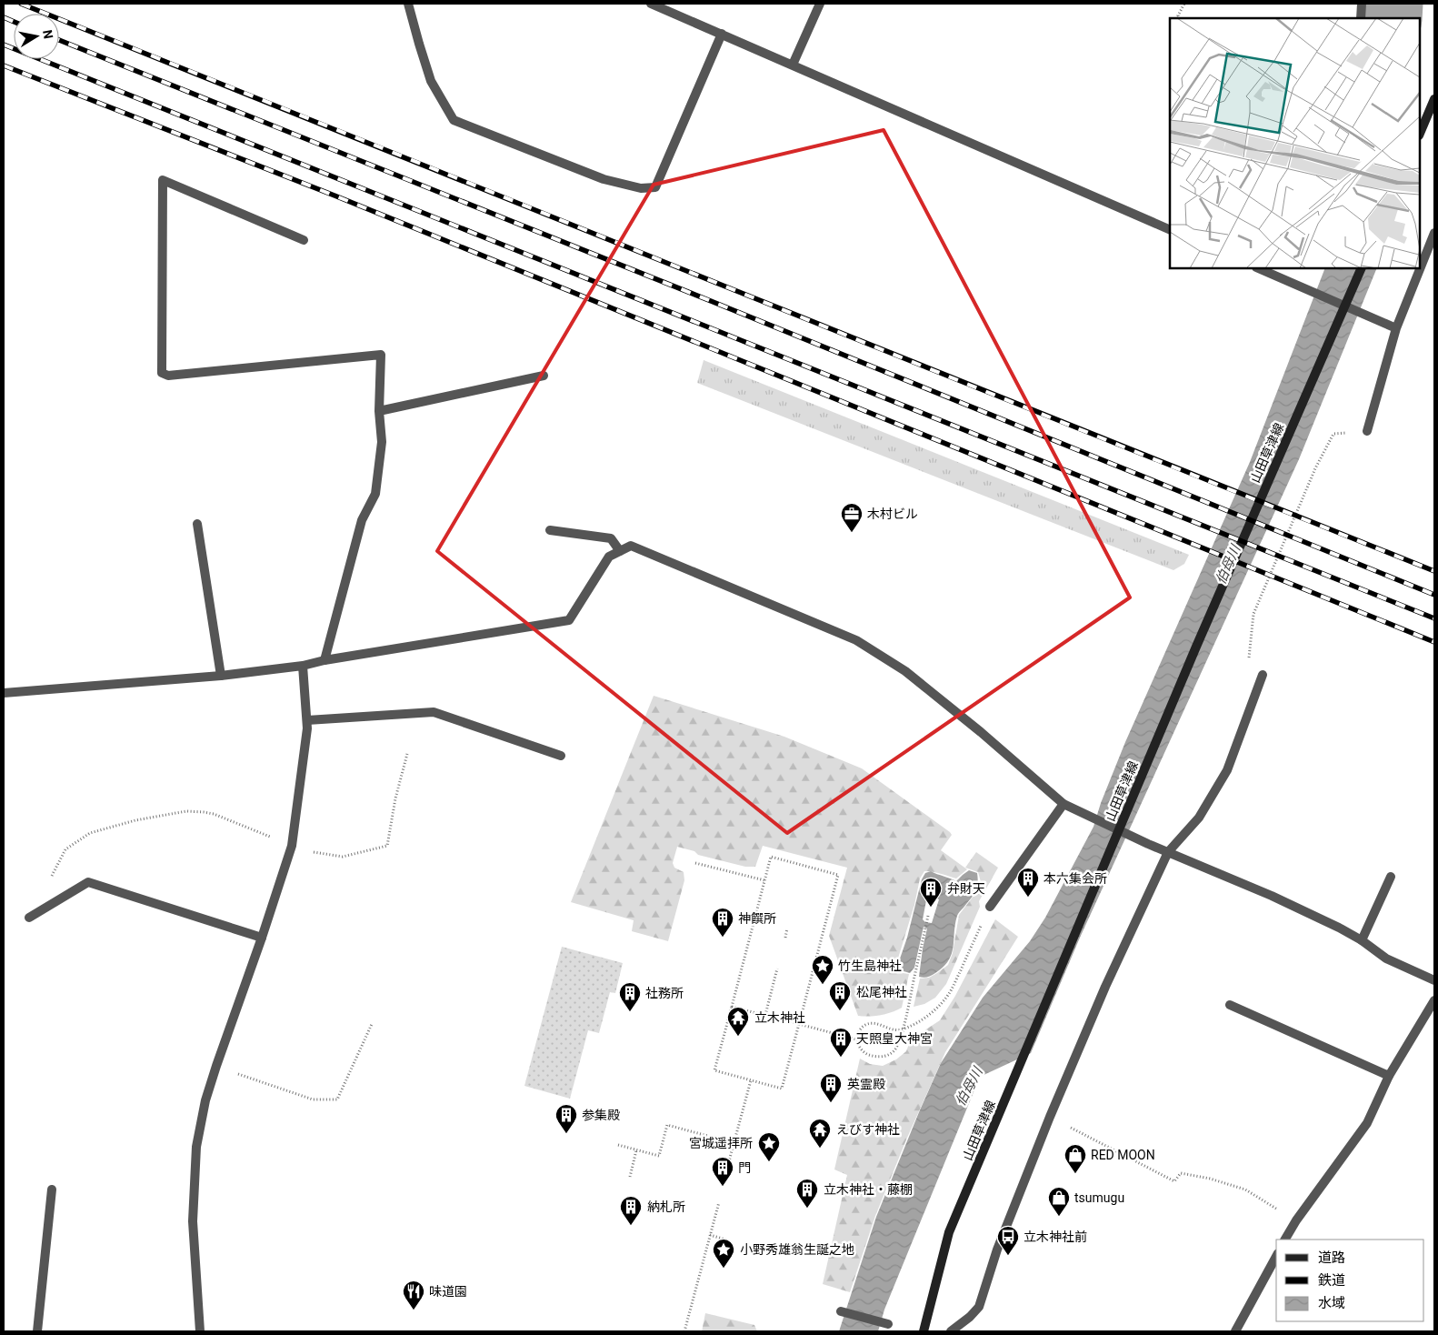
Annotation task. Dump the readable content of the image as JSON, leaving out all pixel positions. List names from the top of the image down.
{
  "streets": {
    "main road": ["山田草津線"]
  },
  "water": ["伯母川"],
  "places": {
    "office": ["木村ビル"],
    "building": [
      "本六集会所",
      "弁財天",
      "神饌所",
      "松尾神社",
      "社務所",
      "天照皇大神宮",
      "英霊殿",
      "参集殿",
      "門",
      "立木神社・藤棚",
      "納札所"
    ],
    "place": ["竹生島神社", "宮城遥拝所", "小野秀雄翁生誕之地"],
    "temple": ["立木神社", "えびす神社"],
    "shop": ["RED MOON", "tsumugu"],
    "bus stop": ["立木神社前"],
    "restaurant": ["味道園"]
  },
  "legend": ["道路", "鉄道", "水域"],
  "north": "right"
}
